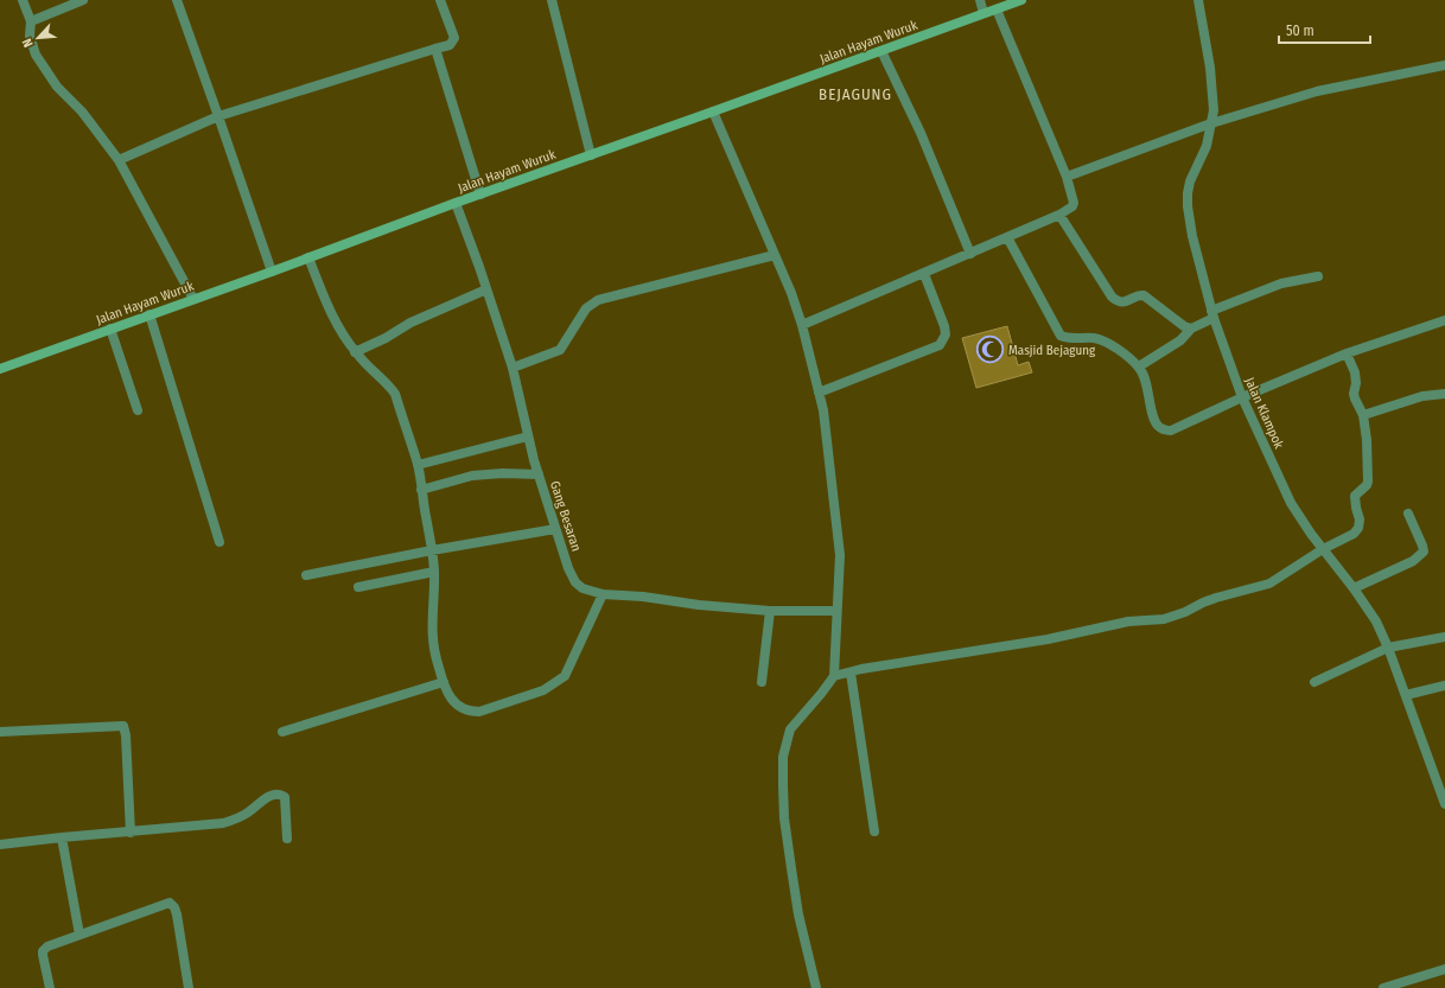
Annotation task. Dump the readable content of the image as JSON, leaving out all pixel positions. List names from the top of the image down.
{
  "streets": {
    "main road": ["Jalan Hayam Wuruk"],
    "street": ["Jalan Klampok", "Gang Besaran"]
  },
  "crossings": [
    ["Jalan Hayam Wuruk", "Gang Besaran"]
  ],
  "districts": ["BEJAGUNG"],
  "places": {
    "mosque": ["Masjid Bejagung"]
  },
  "scale_bar": "50 m",
  "north": "bottom left"
}
